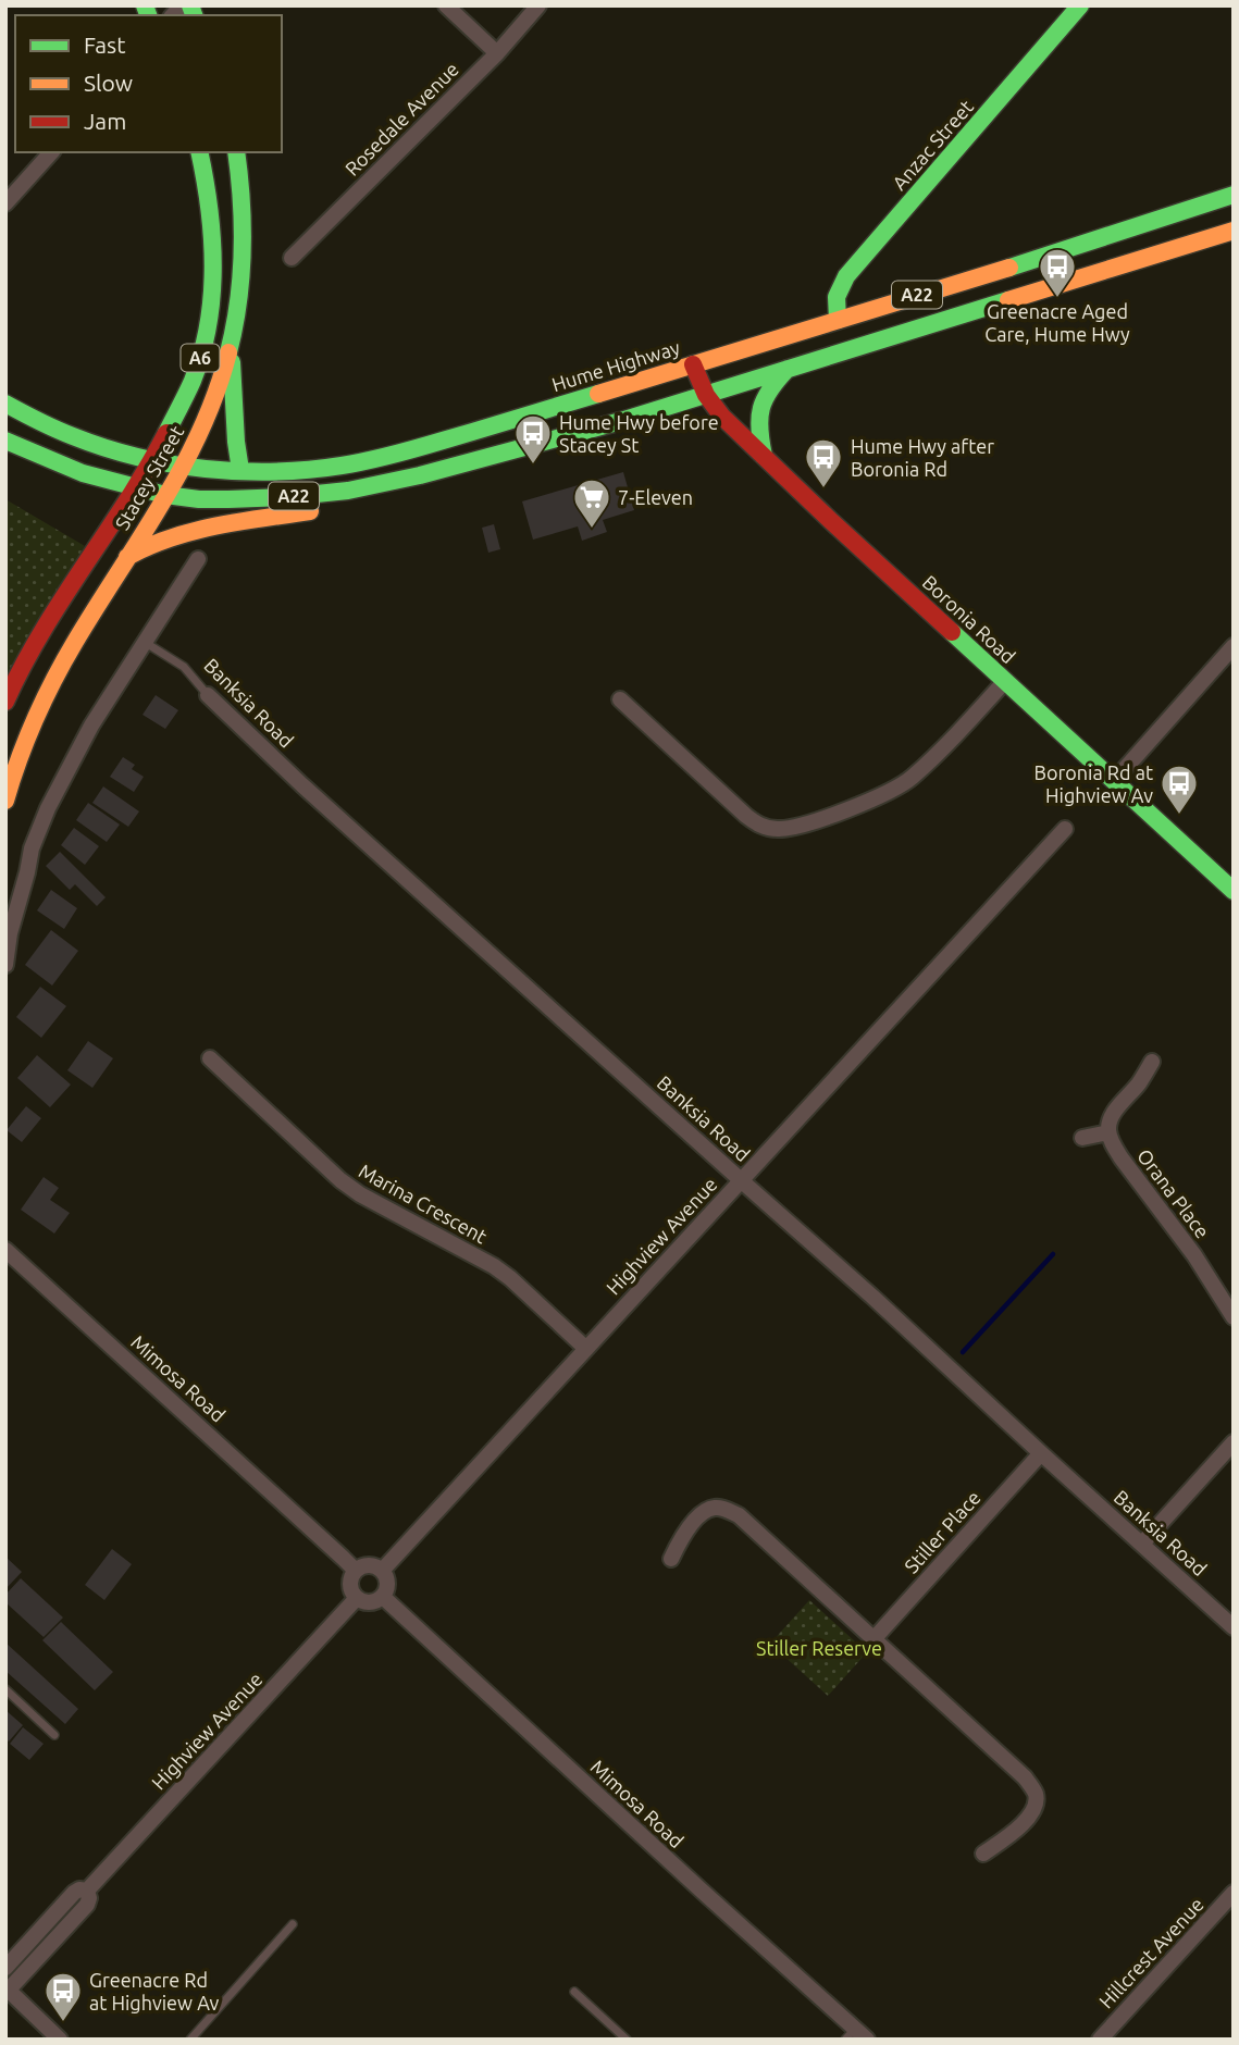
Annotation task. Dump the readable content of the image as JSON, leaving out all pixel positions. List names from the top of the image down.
{
  "streets": {
    "main road": [
      "Anzac Street",
      "A22",
      "A6",
      "Hume Highway",
      "Stacey Street",
      "Boronia Road"
    ],
    "street": [
      "Rosedale Avenue",
      "Banksia Road",
      "Orana Place",
      "Marina Crescent",
      "Highview Avenue",
      "Mimosa Road",
      "Stiller Place",
      "Hillcrest Avenue"
    ]
  },
  "crossings": [
    ["Anzac Street", "Hume Highway"],
    ["A22", "Stacey Street"],
    ["A22", "Boronia Road"],
    ["Hume Highway", "Stacey Street"],
    ["Hume Highway", "Boronia Road"],
    ["Banksia Road", "Highview Avenue"],
    ["Banksia Road", "Stiller Place"],
    ["Marina Crescent", "Highview Avenue"],
    ["Highview Avenue", "Mimosa Road"]
  ],
  "parks": ["Stiller Reserve"],
  "places": {
    "bus stop": [
      "Greenacre Aged Care, Hume Hwy",
      "Hume Hwy before Stacey St",
      "Hume Hwy after Boronia Rd",
      "Boronia Rd at Highview Av",
      "Greenacre Rd at Highview Av"
    ],
    "supermarket": ["7-Eleven"]
  },
  "legend": ["Fast", "Slow", "Jam"]
}
